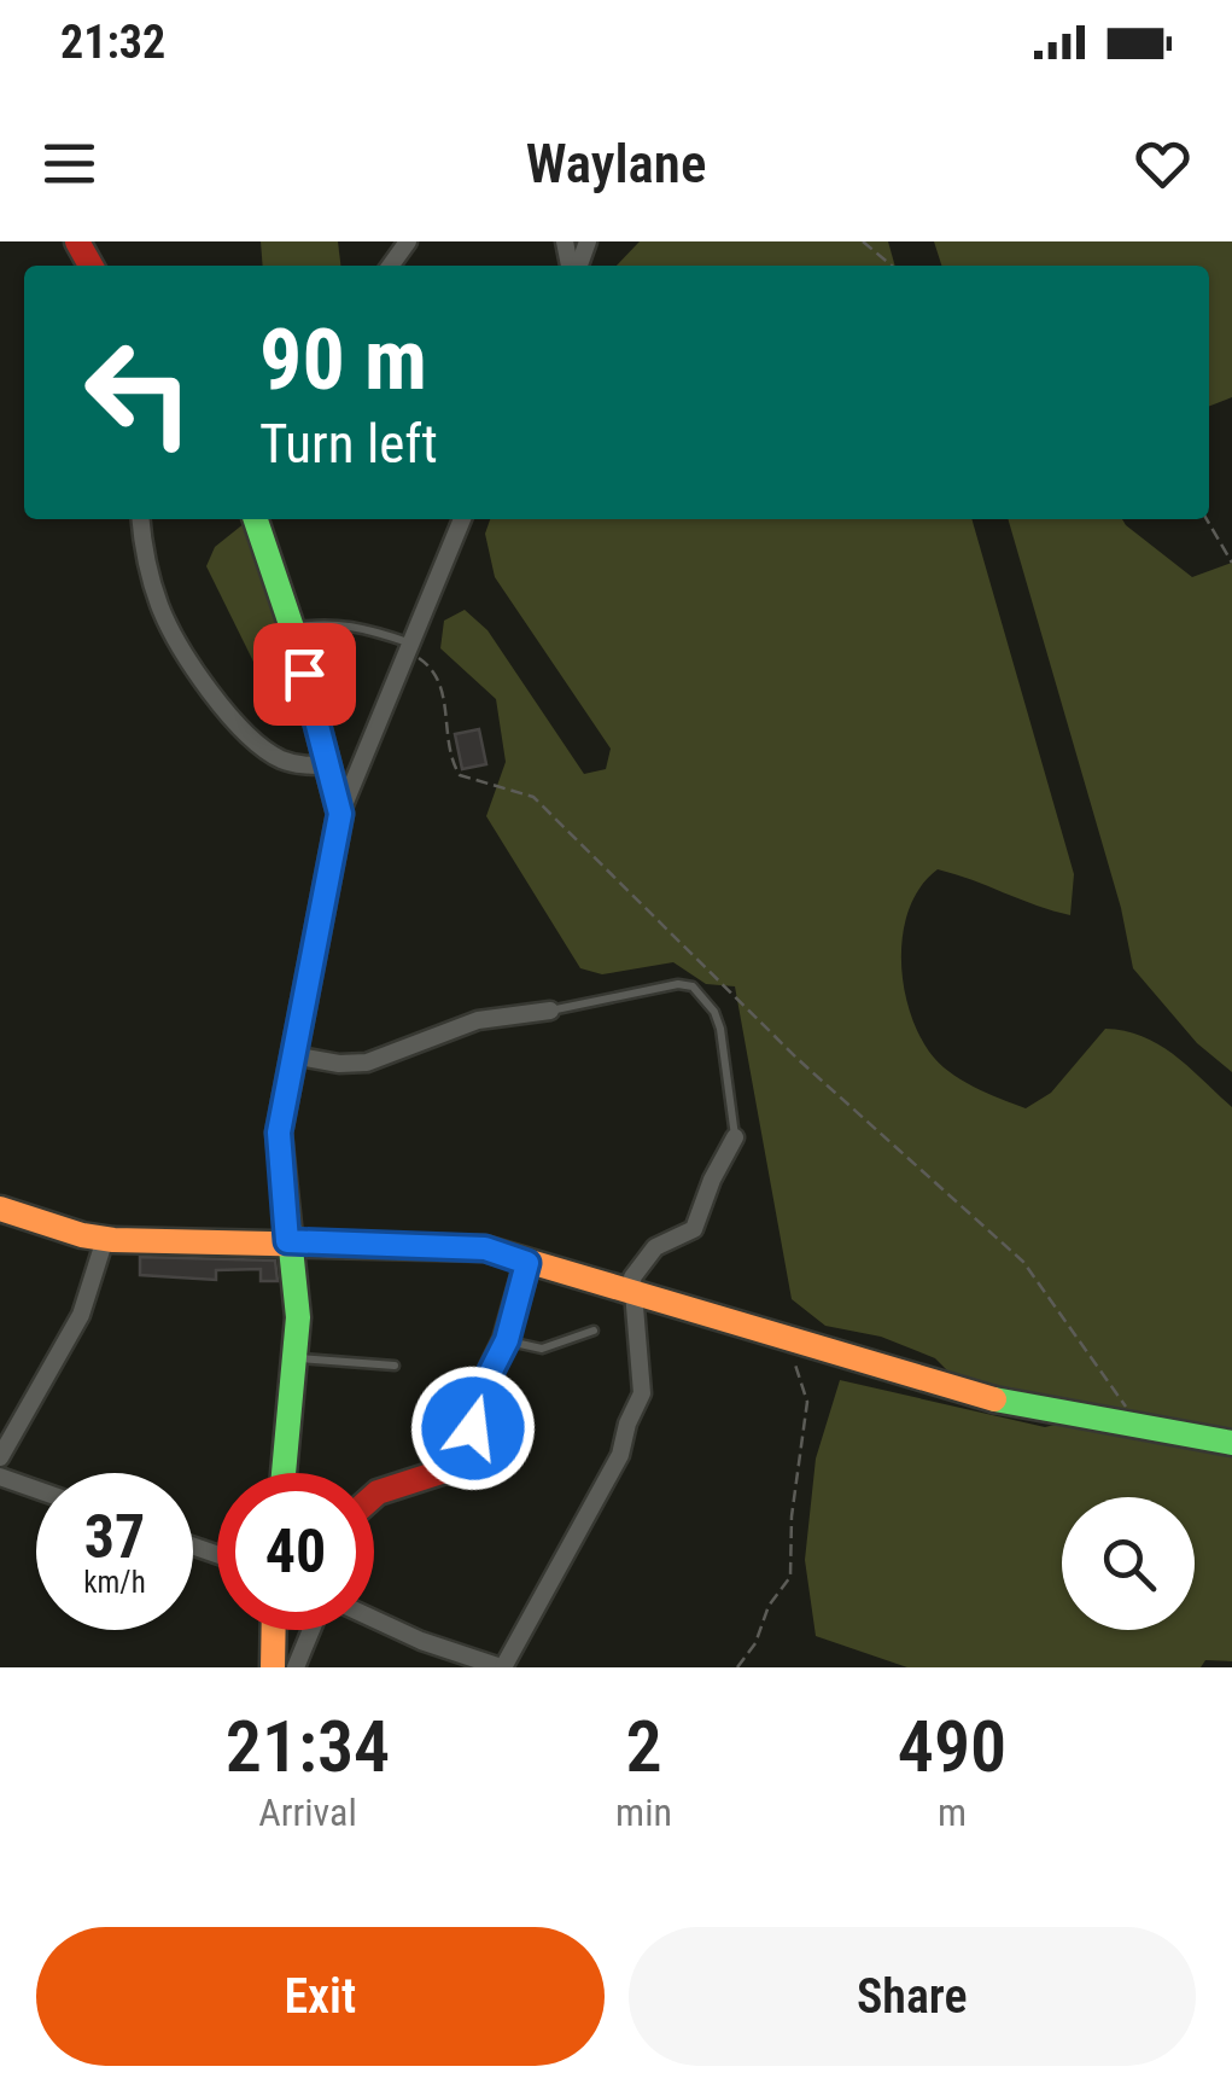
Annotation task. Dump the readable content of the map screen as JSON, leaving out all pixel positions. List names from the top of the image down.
{
  "page": {
    "status": "21:32",
    "header": "Waylane",
    "turn": ["90 m", "Turn left"],
    "speed": "37 km/h",
    "limit": "40",
    "eta": [
      "21:34",
      "Arrival",
      "2",
      "min",
      "490",
      "m"
    ],
    "buttons": ["Exit", "Share"]
  }
}
